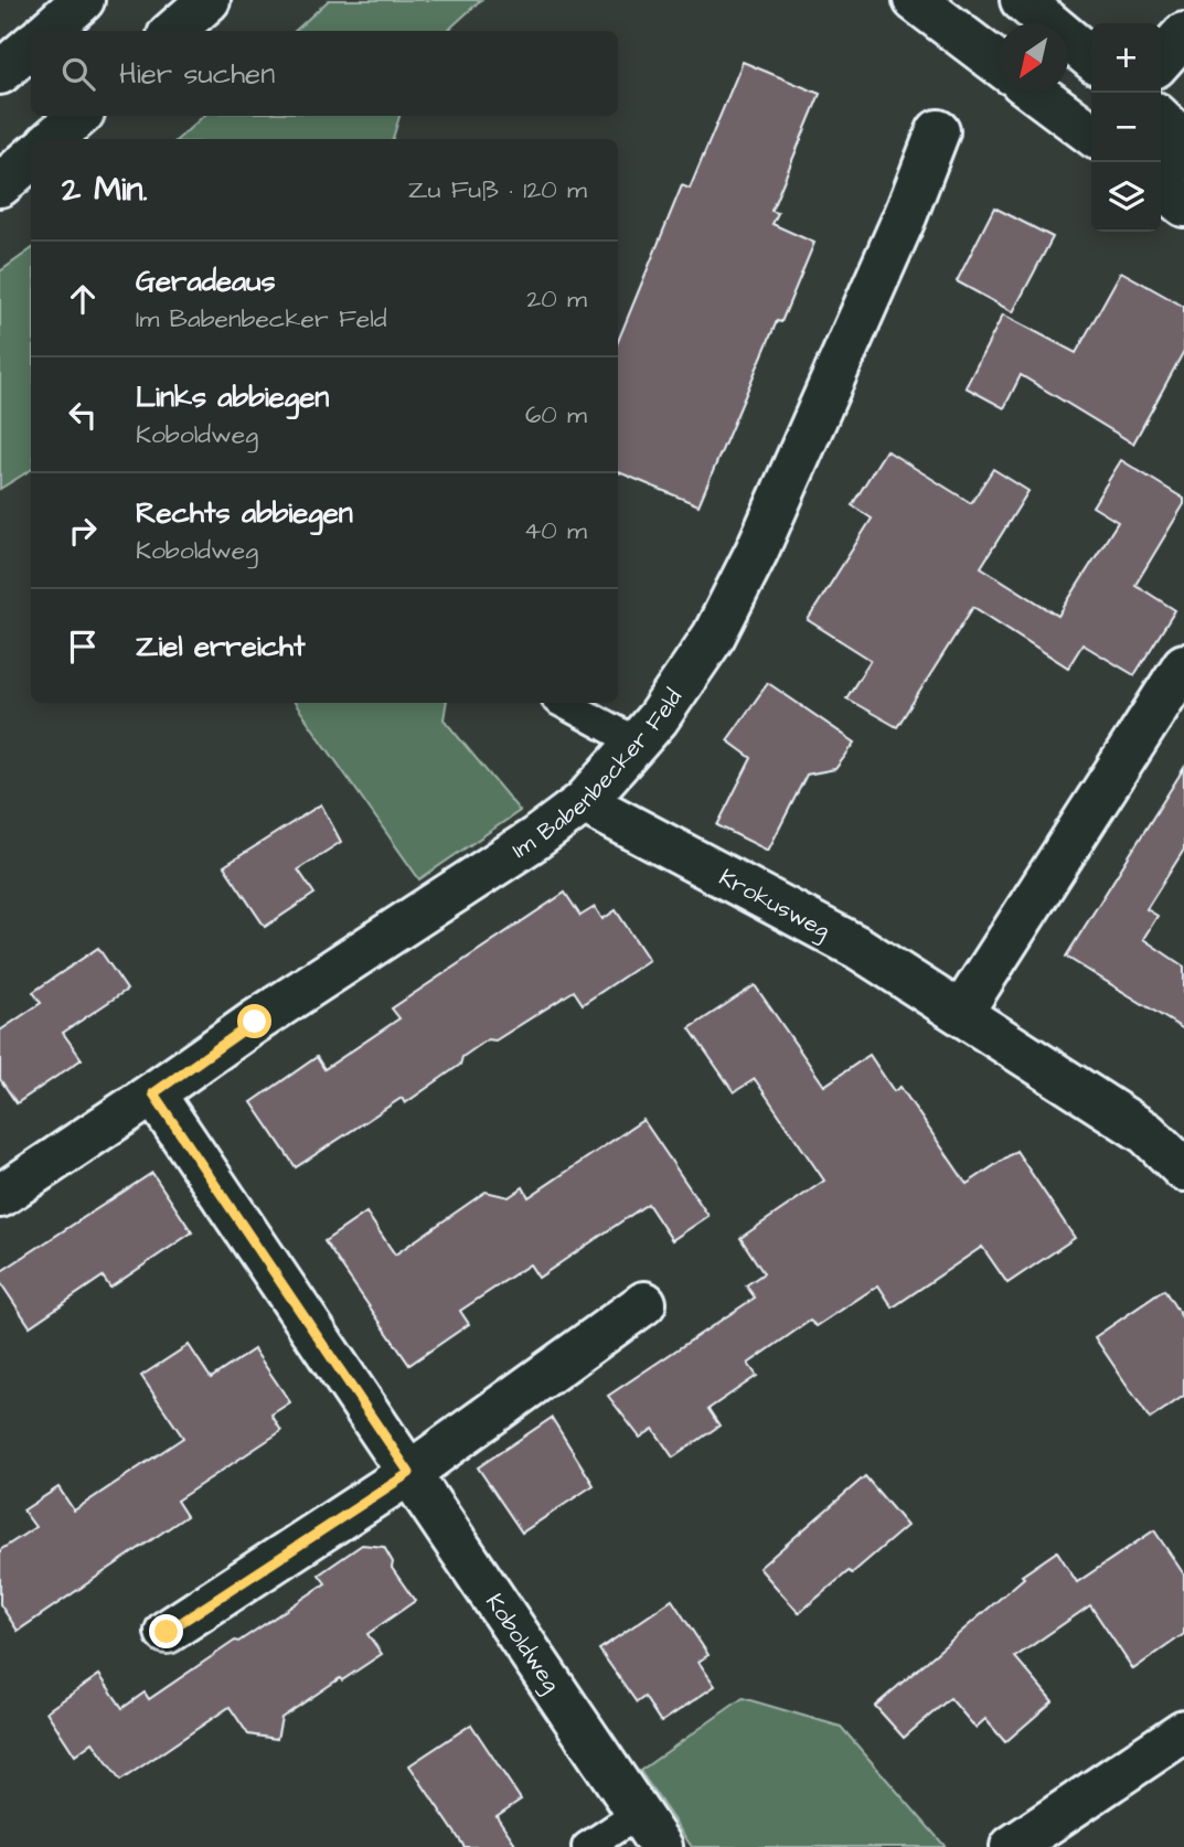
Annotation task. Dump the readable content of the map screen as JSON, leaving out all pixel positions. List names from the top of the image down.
{
  "streets": {
    "main road": ["Im Babenbecker Feld", "Krokusweg", "Koboldweg"]
  },
  "crossings": [
    ["Im Babenbecker Feld", "Krokusweg"],
    ["Im Babenbecker Feld", "Koboldweg"]
  ],
  "north": "bottom left",
  "page": {
    "map_buttons": ["+", "−"],
    "search": "Hier suchen",
    "heading": ["2 Min.", "Zu Fuß · 120 m"],
    "list": [
      ["Geradeaus", "Im Babenbecker Feld", "20 m"],
      ["Links abbiegen", "Koboldweg", "60 m"],
      ["Rechts abbiegen", "Koboldweg", "40 m"],
      "Ziel erreicht"
    ]
  }
}
